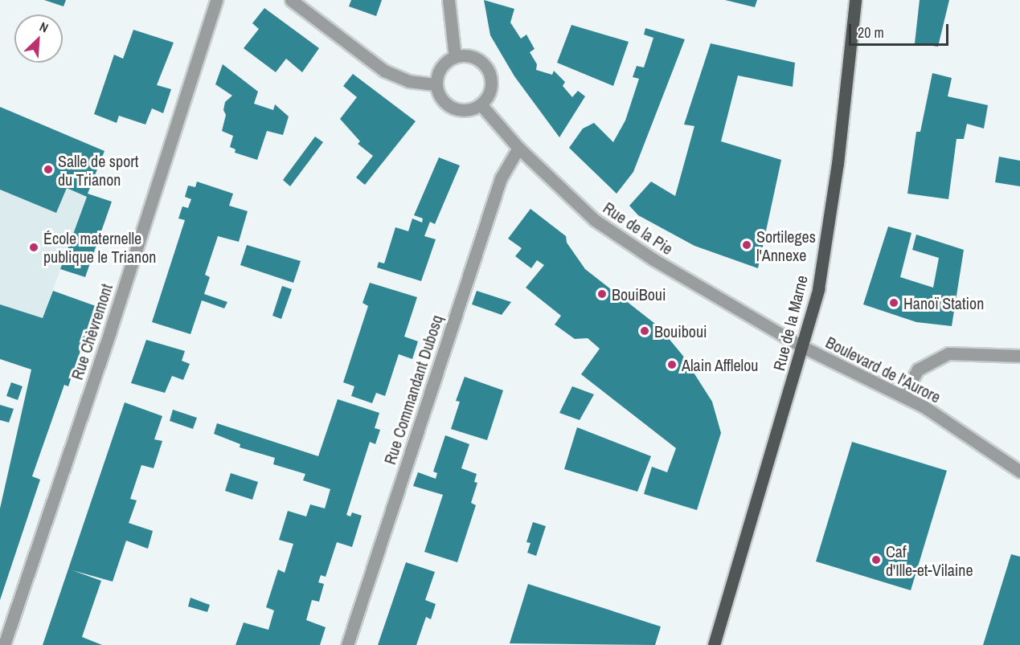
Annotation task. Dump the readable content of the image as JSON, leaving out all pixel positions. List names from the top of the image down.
{
  "streets": {
    "main road": ["Rue de la Marne"],
    "street": [
      "Rue de la Pie",
      "Rue Chèvremont",
      "Boulevard de l'Aurore",
      "Rue Commandant Dubosq"
    ]
  },
  "crossings": [
    ["Rue de la Pie", "Rue de la Marne"],
    ["Rue de la Pie", "Boulevard de l'Aurore"],
    ["Rue de la Pie", "Rue Commandant Dubosq"],
    ["Rue de la Marne", "Boulevard de l'Aurore"]
  ],
  "places": [
    "Salle de sport du Trianon",
    "Sortileges l'Annexe",
    "École maternelle publique le Trianon",
    "BouiBoui",
    "Hanoï Station",
    "Bouiboui",
    "Alain Afflelou",
    "Caf d'Ille-et-Vilaine"
  ],
  "scale_bar": "20 m",
  "north": "top right"
}
